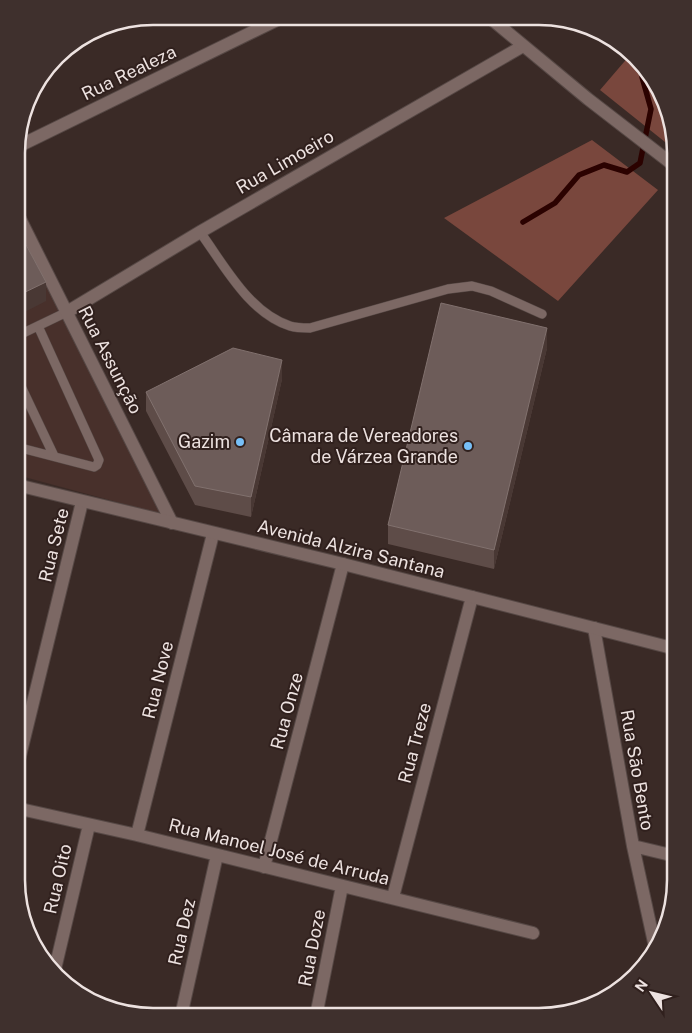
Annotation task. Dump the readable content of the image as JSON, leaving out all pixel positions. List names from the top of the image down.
{
  "streets": {
    "street": [
      "Rua Realeza",
      "Rua Limoeiro",
      "Rua Assunção",
      "Rua Sete",
      "Avenida Alzira Santana",
      "Rua Nove",
      "Rua Onze",
      "Rua Treze",
      "Rua São Bento",
      "Rua Manoel José de Arruda",
      "Rua Oito",
      "Rua Dez",
      "Rua Doze"
    ]
  },
  "crossings": [
    ["Rua Limoeiro", "Rua Assunção"],
    ["Rua Assunção", "Avenida Alzira Santana"],
    ["Rua Sete", "Avenida Alzira Santana"],
    ["Avenida Alzira Santana", "Rua Nove"],
    ["Avenida Alzira Santana", "Rua Onze"],
    ["Avenida Alzira Santana", "Rua Treze"],
    ["Avenida Alzira Santana", "Rua São Bento"],
    ["Rua Nove", "Rua Manoel José de Arruda"],
    ["Rua Onze", "Rua Manoel José de Arruda"],
    ["Rua Treze", "Rua Manoel José de Arruda"],
    ["Rua Manoel José de Arruda", "Rua Oito"],
    ["Rua Manoel José de Arruda", "Rua Dez"],
    ["Rua Manoel José de Arruda", "Rua Doze"]
  ],
  "places": ["Gazim", "Câmara de Vereadores de Várzea Grande"],
  "north": "top left"
}
